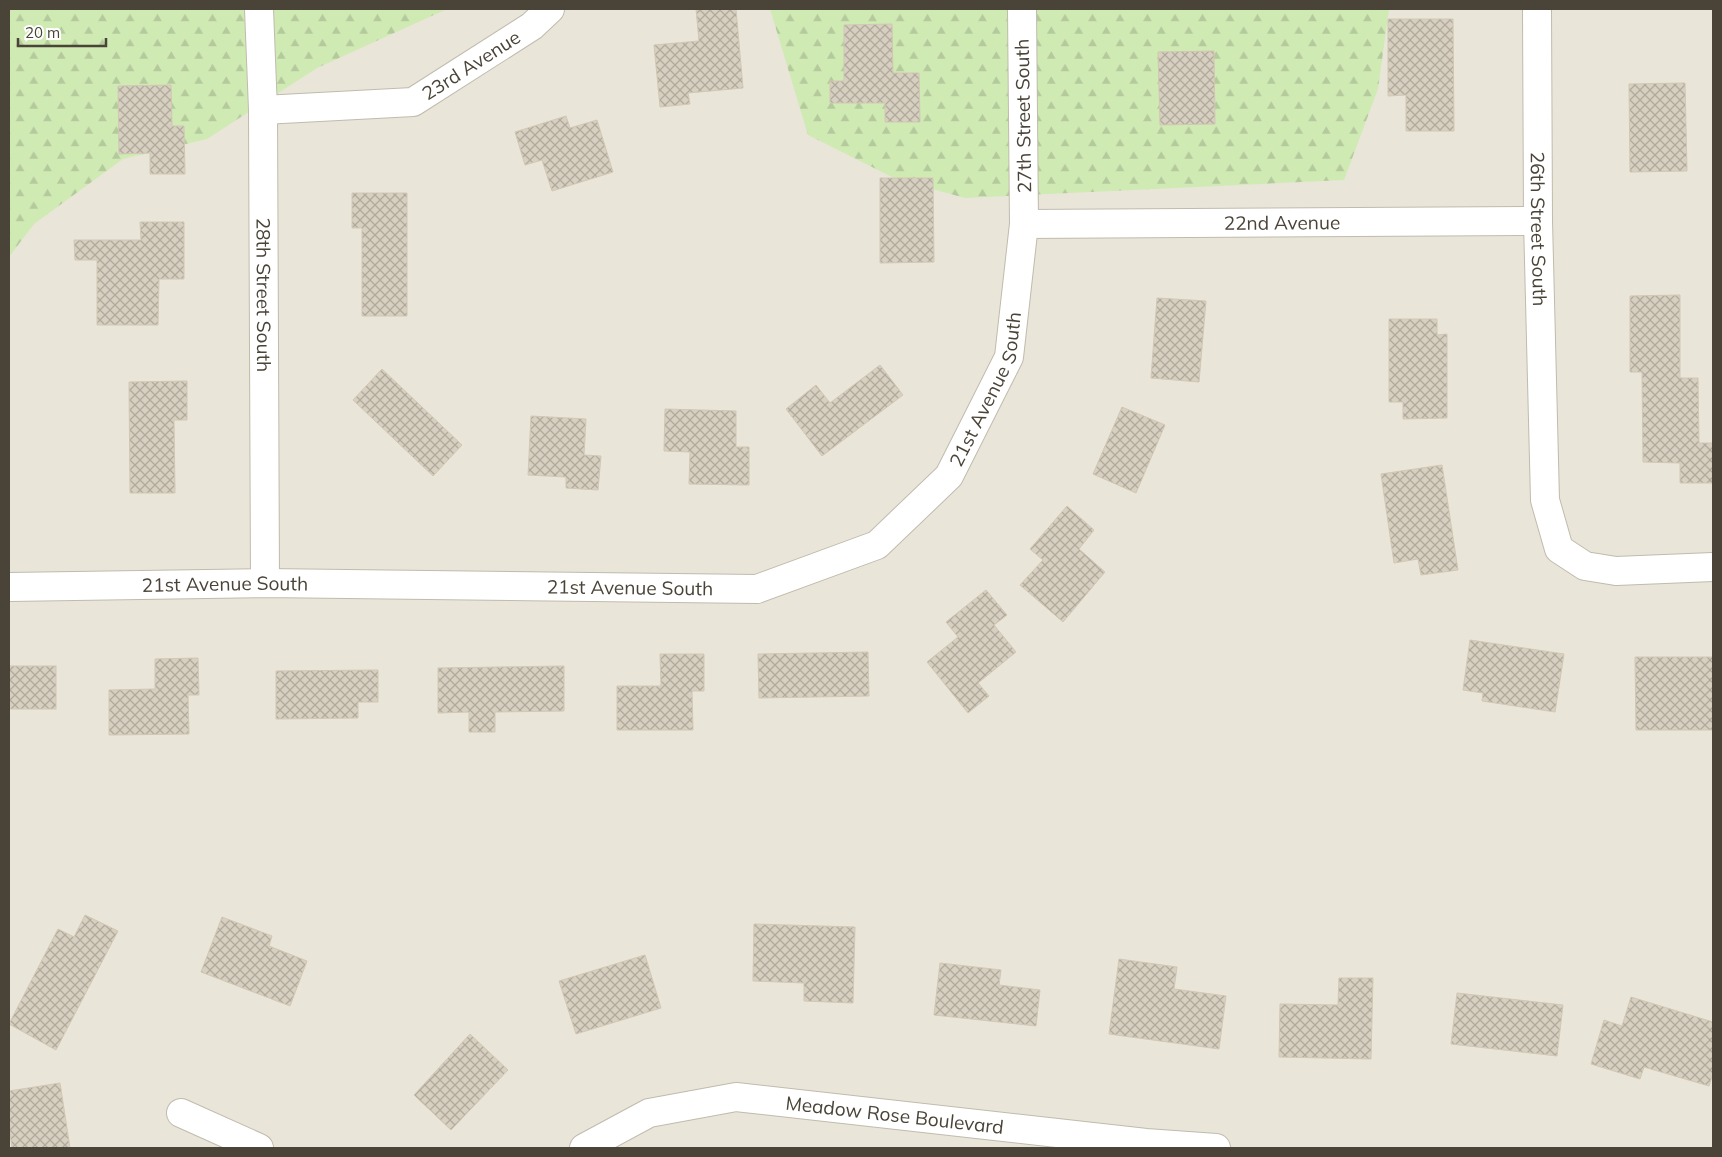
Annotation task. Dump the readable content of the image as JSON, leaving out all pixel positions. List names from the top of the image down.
{
  "streets": {
    "street": [
      "23rd Avenue",
      "27th Street South",
      "22nd Avenue",
      "26th Street South",
      "28th Street South",
      "21st Avenue South",
      "Meadow Rose Boulevard"
    ]
  },
  "crossings": [
    ["23rd Avenue", "28th Street South"],
    ["27th Street South", "22nd Avenue"],
    ["27th Street South", "21st Avenue South"],
    ["22nd Avenue", "26th Street South"],
    ["22nd Avenue", "21st Avenue South"],
    ["28th Street South", "21st Avenue South"]
  ],
  "scale_bar": "20 m"
}
